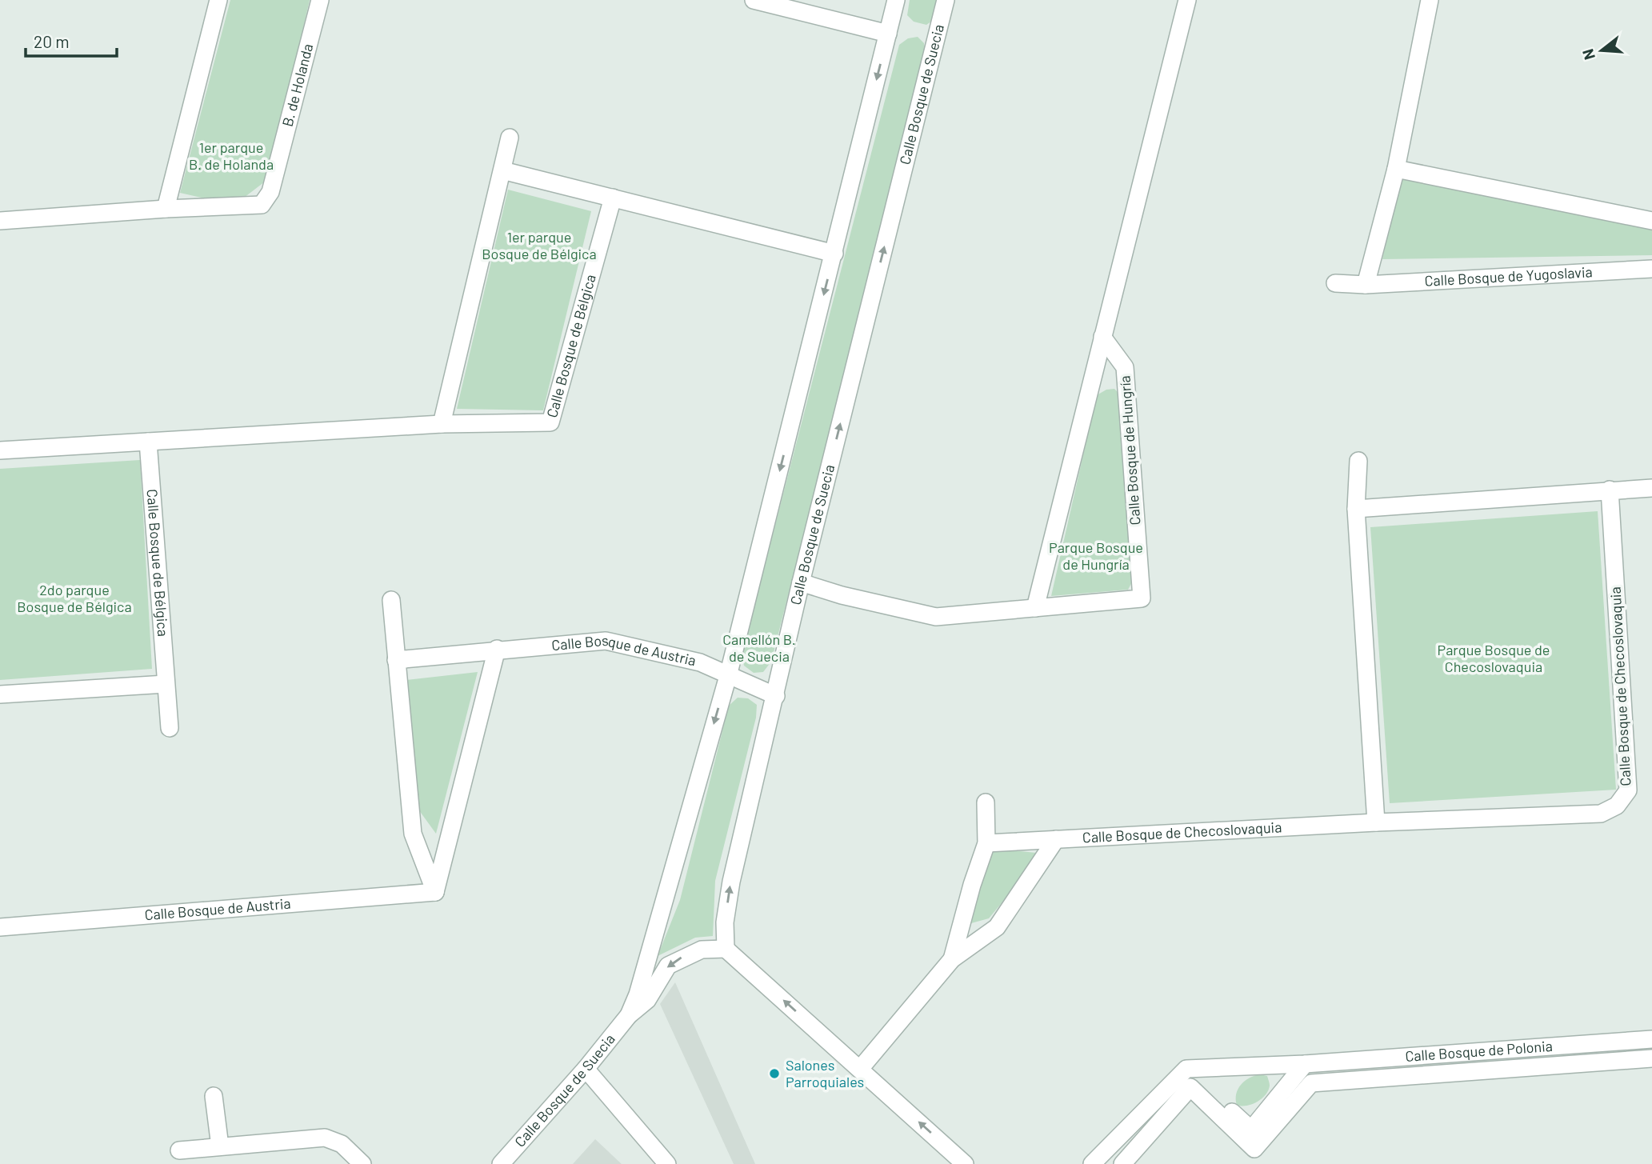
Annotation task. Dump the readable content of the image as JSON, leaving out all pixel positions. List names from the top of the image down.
{
  "streets": {
    "street": [
      "B. de Holanda",
      "Calle Bosque de Suecia",
      "Calle Bosque de Yugoslavia",
      "Calle Bosque de Bélgica",
      "Calle Bosque de Hungría",
      "Calle Bosque de Austria",
      "Calle Bosque de Checoslovaquia",
      "Calle Bosque de Polonia"
    ]
  },
  "crossings": [
    ["Calle Bosque de Suecia", "Calle Bosque de Hungría"],
    ["Calle Bosque de Suecia", "Calle Bosque de Austria"]
  ],
  "parks": [
    "1er parque B. de Holanda",
    "1er parque Bosque de Bélgica",
    "Parque Bosque de Hungría",
    "2do parque Bosque de Bélgica",
    "Camellón B. de Suecia",
    "Parque Bosque de Checoslovaquia"
  ],
  "places": ["Salones Parroquiales"],
  "scale_bar": "20 m",
  "north": "left"
}
